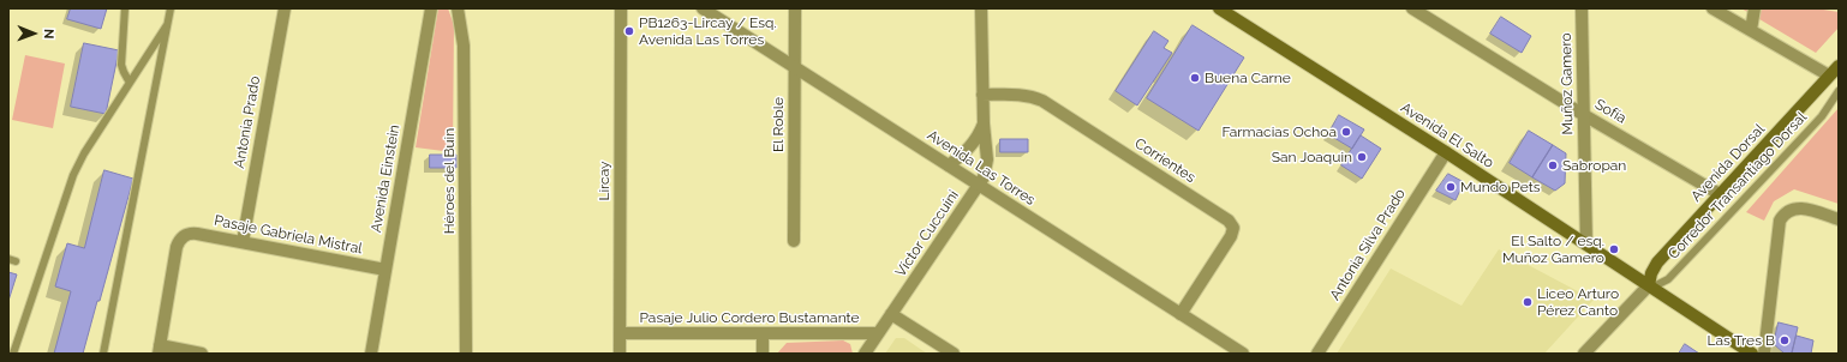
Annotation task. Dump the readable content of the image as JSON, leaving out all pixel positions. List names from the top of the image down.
{
  "streets": {
    "main road": ["Avenida El Salto", "Avenida Dorsal"],
    "street": [
      "Muñoz Gamero",
      "Sofía",
      "Antonia Prado",
      "El Roble",
      "Corrientes",
      "Avenida Las Torres",
      "Avenida Einstein",
      "Héroes del Buin",
      "Lircay",
      "Víctor Cuccuini",
      "Pasaje Gabriela Mistral",
      "Antonia Silva Prado",
      "Pasaje Julio Cordero Bustamante"
    ],
    "lane": ["Corredor Transantiago Dorsal"]
  },
  "crossings": [
    ["Muñoz Gamero", "Sofía"],
    ["Muñoz Gamero", "Avenida El Salto"],
    ["Sofía", "Avenida Dorsal"],
    ["Antonia Prado", "Pasaje Gabriela Mistral"],
    ["El Roble", "Avenida Las Torres"],
    ["Avenida El Salto", "Avenida Dorsal"],
    ["Avenida El Salto", "Corredor Transantiago Dorsal"],
    ["Avenida El Salto", "Antonia Silva Prado"],
    ["Corrientes", "Avenida Las Torres"],
    ["Corrientes", "Víctor Cuccuini"],
    ["Avenida Dorsal", "Corredor Transantiago Dorsal"],
    ["Avenida Las Torres", "Víctor Cuccuini"],
    ["Avenida Einstein", "Pasaje Gabriela Mistral"],
    ["Lircay", "Pasaje Julio Cordero Bustamante"],
    ["Víctor Cuccuini", "Pasaje Julio Cordero Bustamante"]
  ],
  "places": [
    "PB1263-Lircay / Esq. Avenida Las Torres",
    "Buena Carne",
    "Farmacias Ochoa",
    "San Joaquin",
    "Sabropan",
    "Mundo Pets",
    "El Salto / esq. Muñoz Gamero",
    "Liceo Arturo Pérez Canto",
    "Las Tres B"
  ],
  "north": "right"
}
